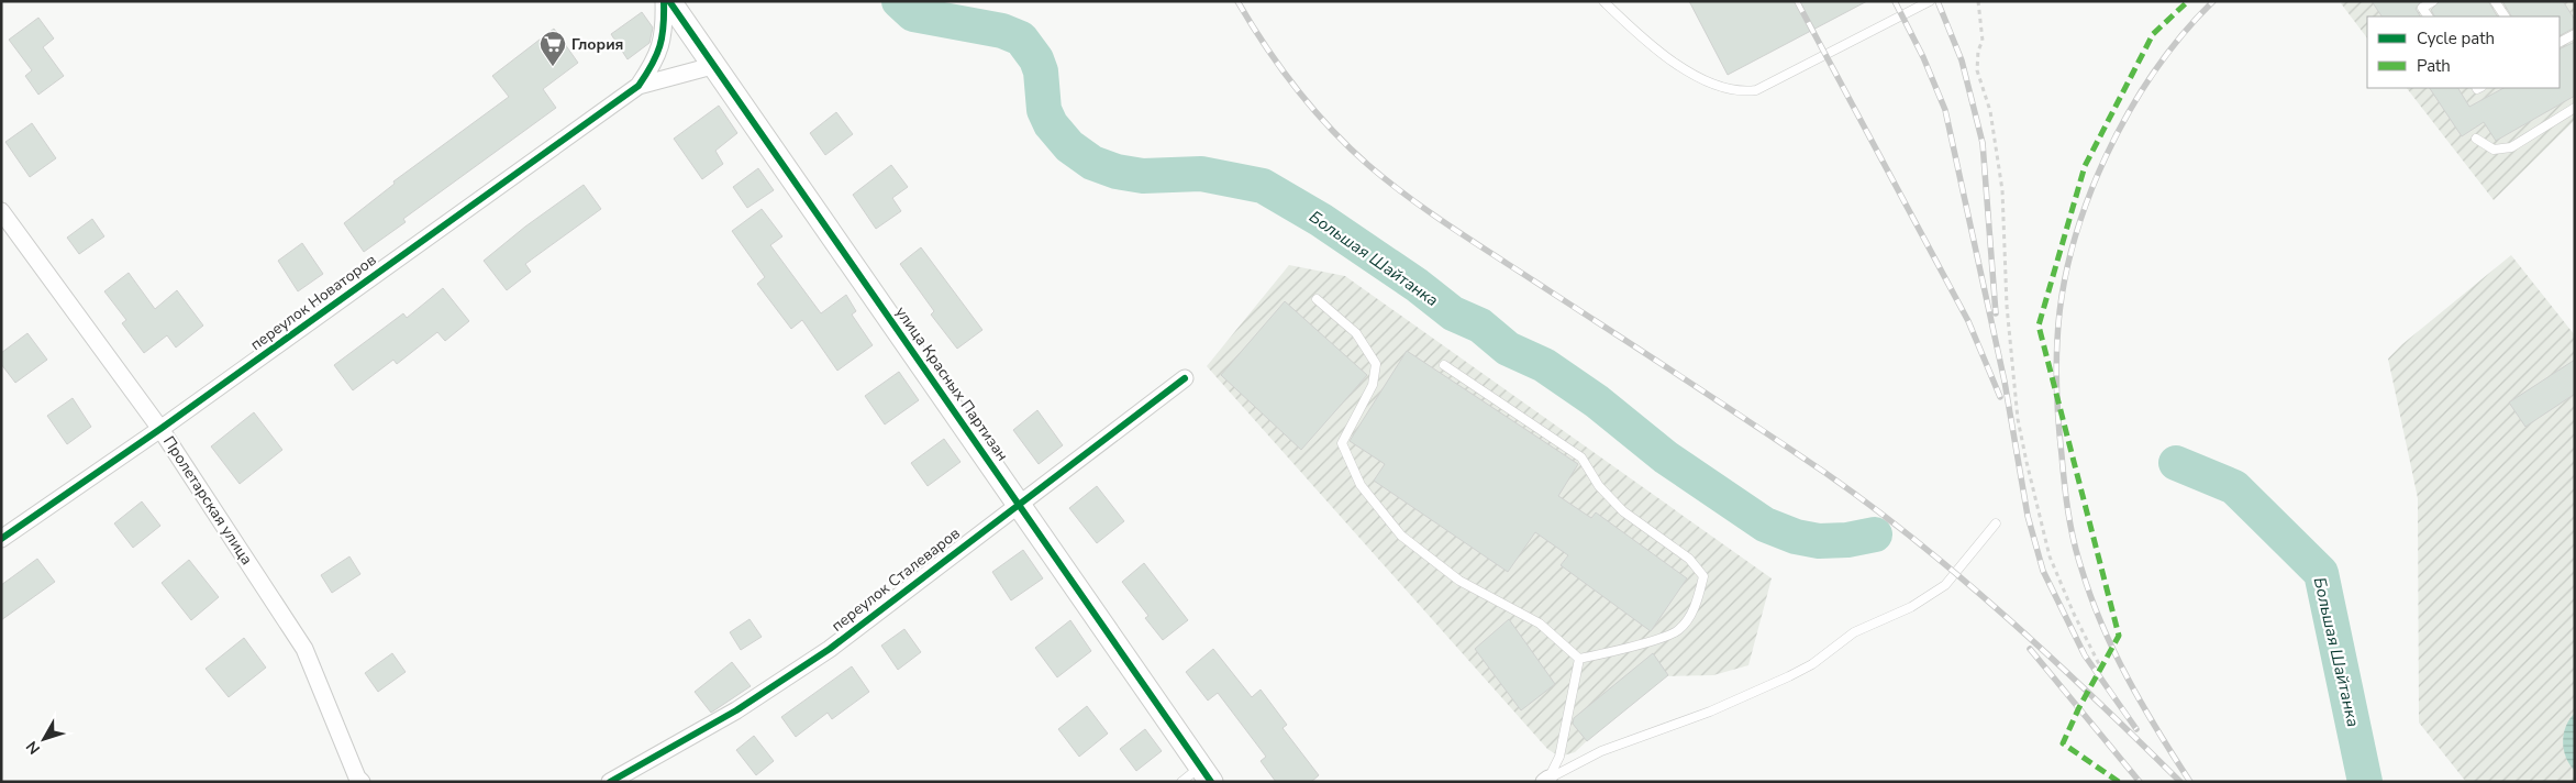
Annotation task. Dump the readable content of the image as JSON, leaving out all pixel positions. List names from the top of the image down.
{
  "streets": {
    "street": [
      "переулок Новаторов",
      "улица Красных Партизан",
      "Пролетарская улица",
      "переулок Сталеваров"
    ]
  },
  "crossings": [
    ["переулок Новаторов", "Пролетарская улица"],
    ["улица Красных Партизан", "переулок Сталеваров"]
  ],
  "water": ["Большая Шайтанка"],
  "places": {
    "supermarket": ["Глория"]
  },
  "legend": ["Cycle path", "Path"],
  "north": "bottom left"
}
